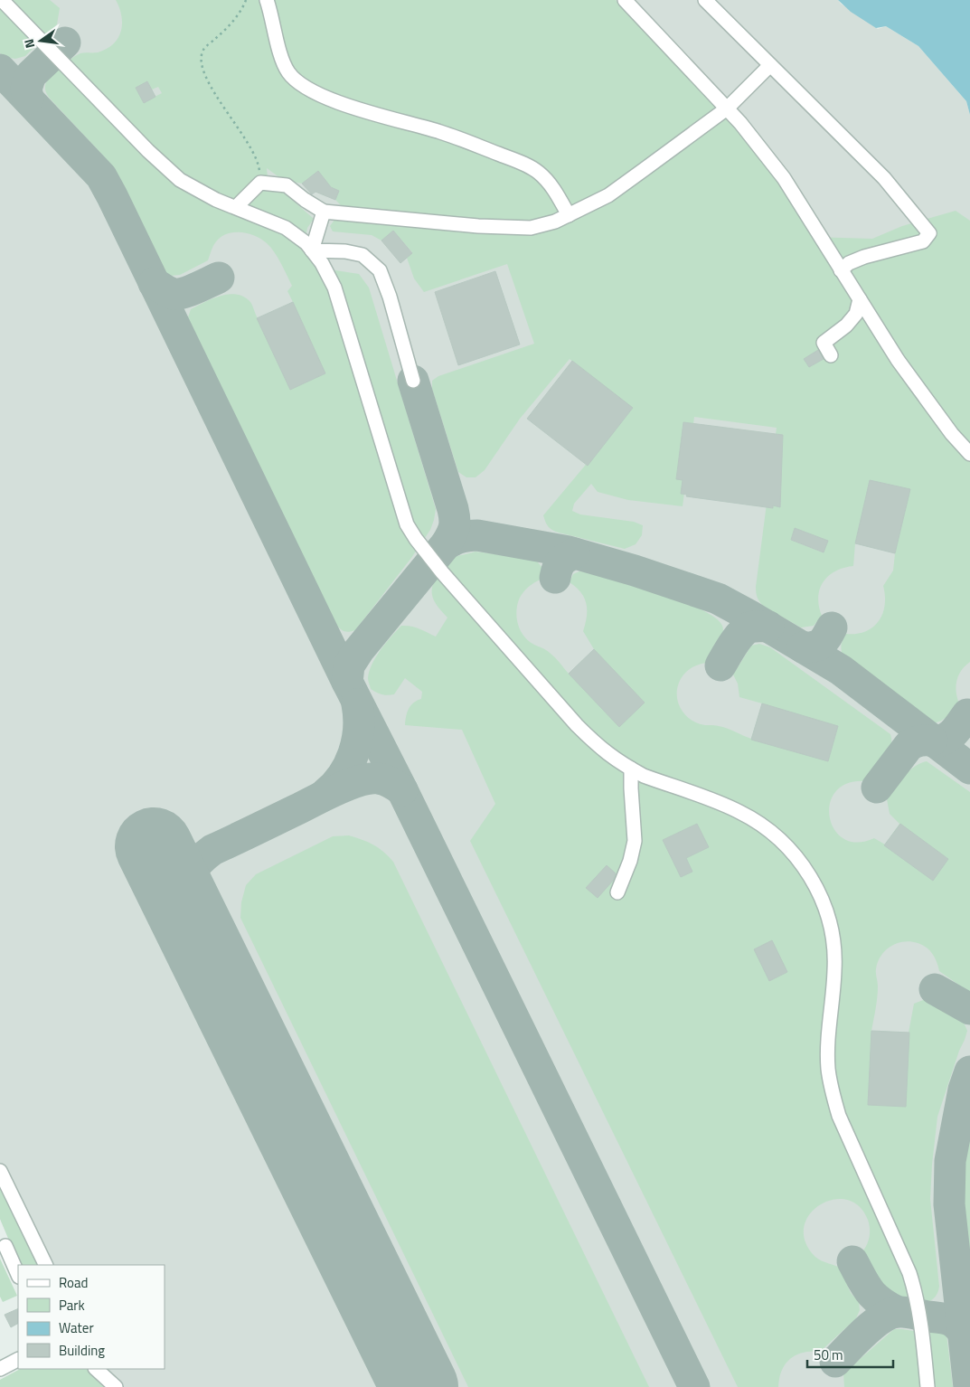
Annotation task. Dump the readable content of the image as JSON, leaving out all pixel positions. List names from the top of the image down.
{
  "legend": [
    "Road",
    "Park",
    "Water",
    "Building"
  ],
  "scale_bar": "50 m",
  "north": "left"
}
